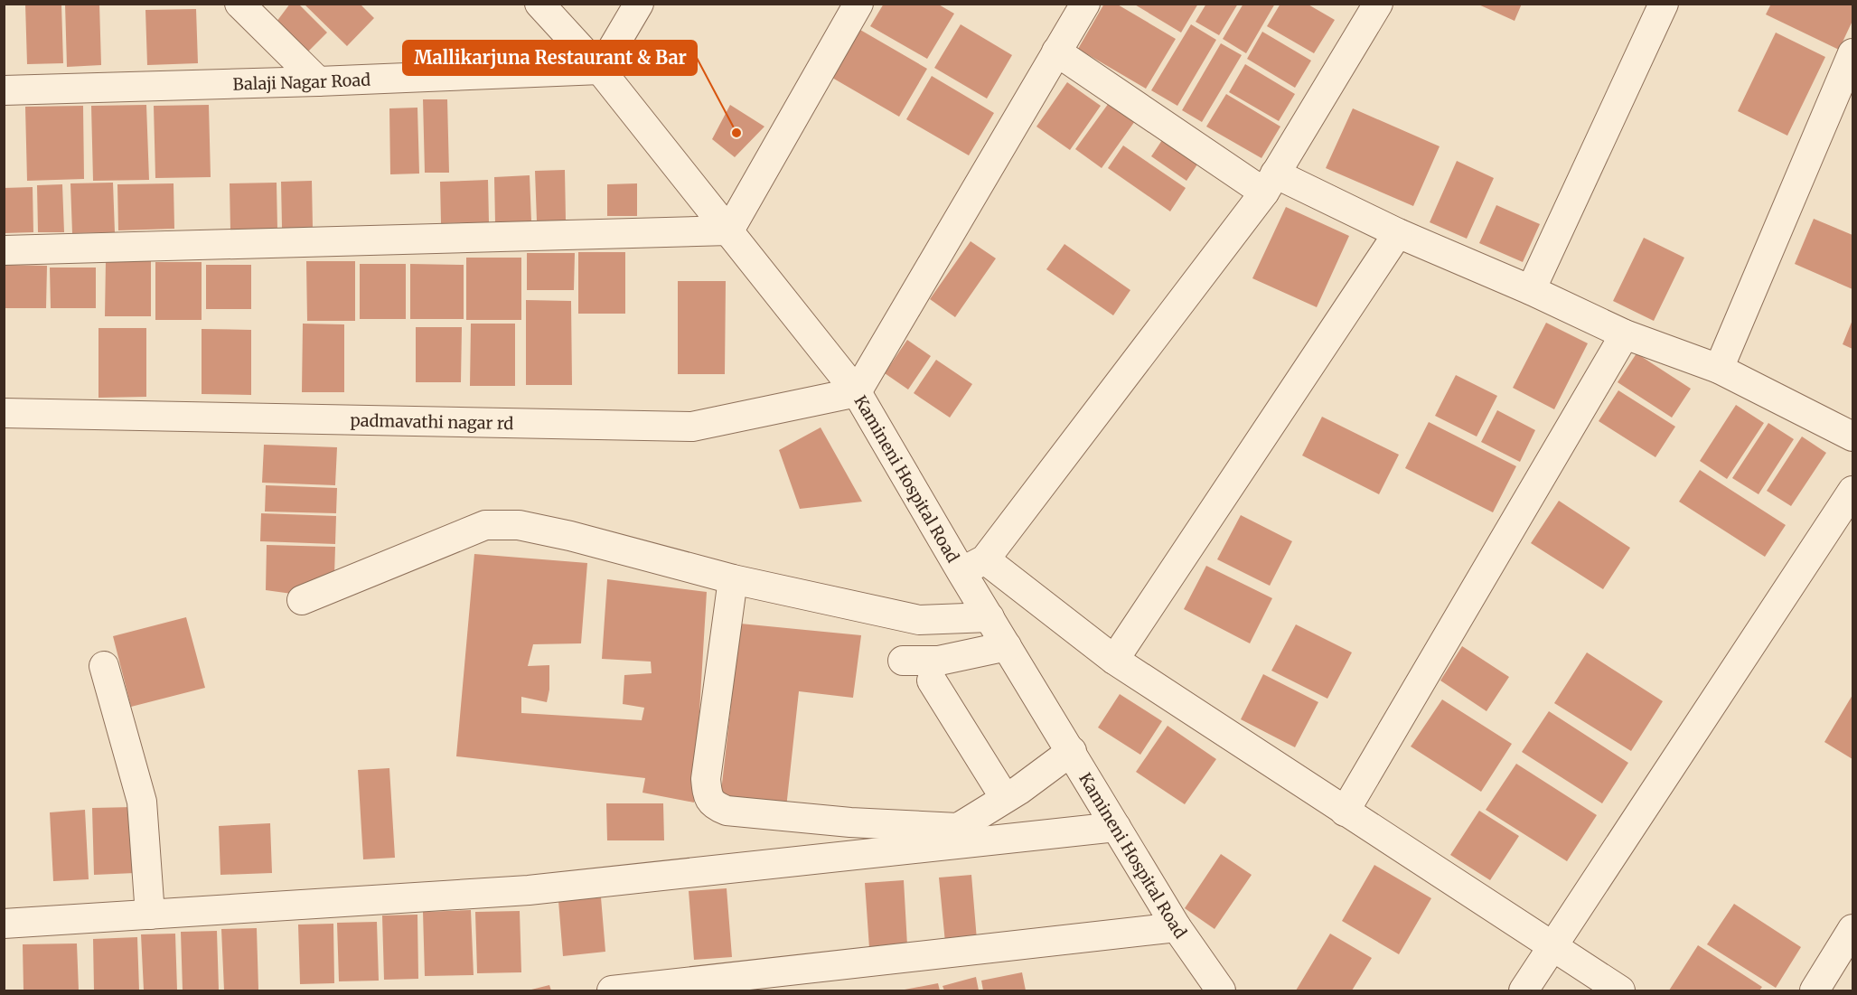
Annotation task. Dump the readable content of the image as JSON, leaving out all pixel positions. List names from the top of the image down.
{
  "streets": {
    "street": ["Balaji Nagar Road", "padmavathi nagar rd", "Kamineni Hospital Road"]
  },
  "crossings": [
    ["Balaji Nagar Road", "Kamineni Hospital Road"],
    ["padmavathi nagar rd", "Kamineni Hospital Road"]
  ],
  "places": ["Mallikarjuna Restaurant & Bar"]
}
